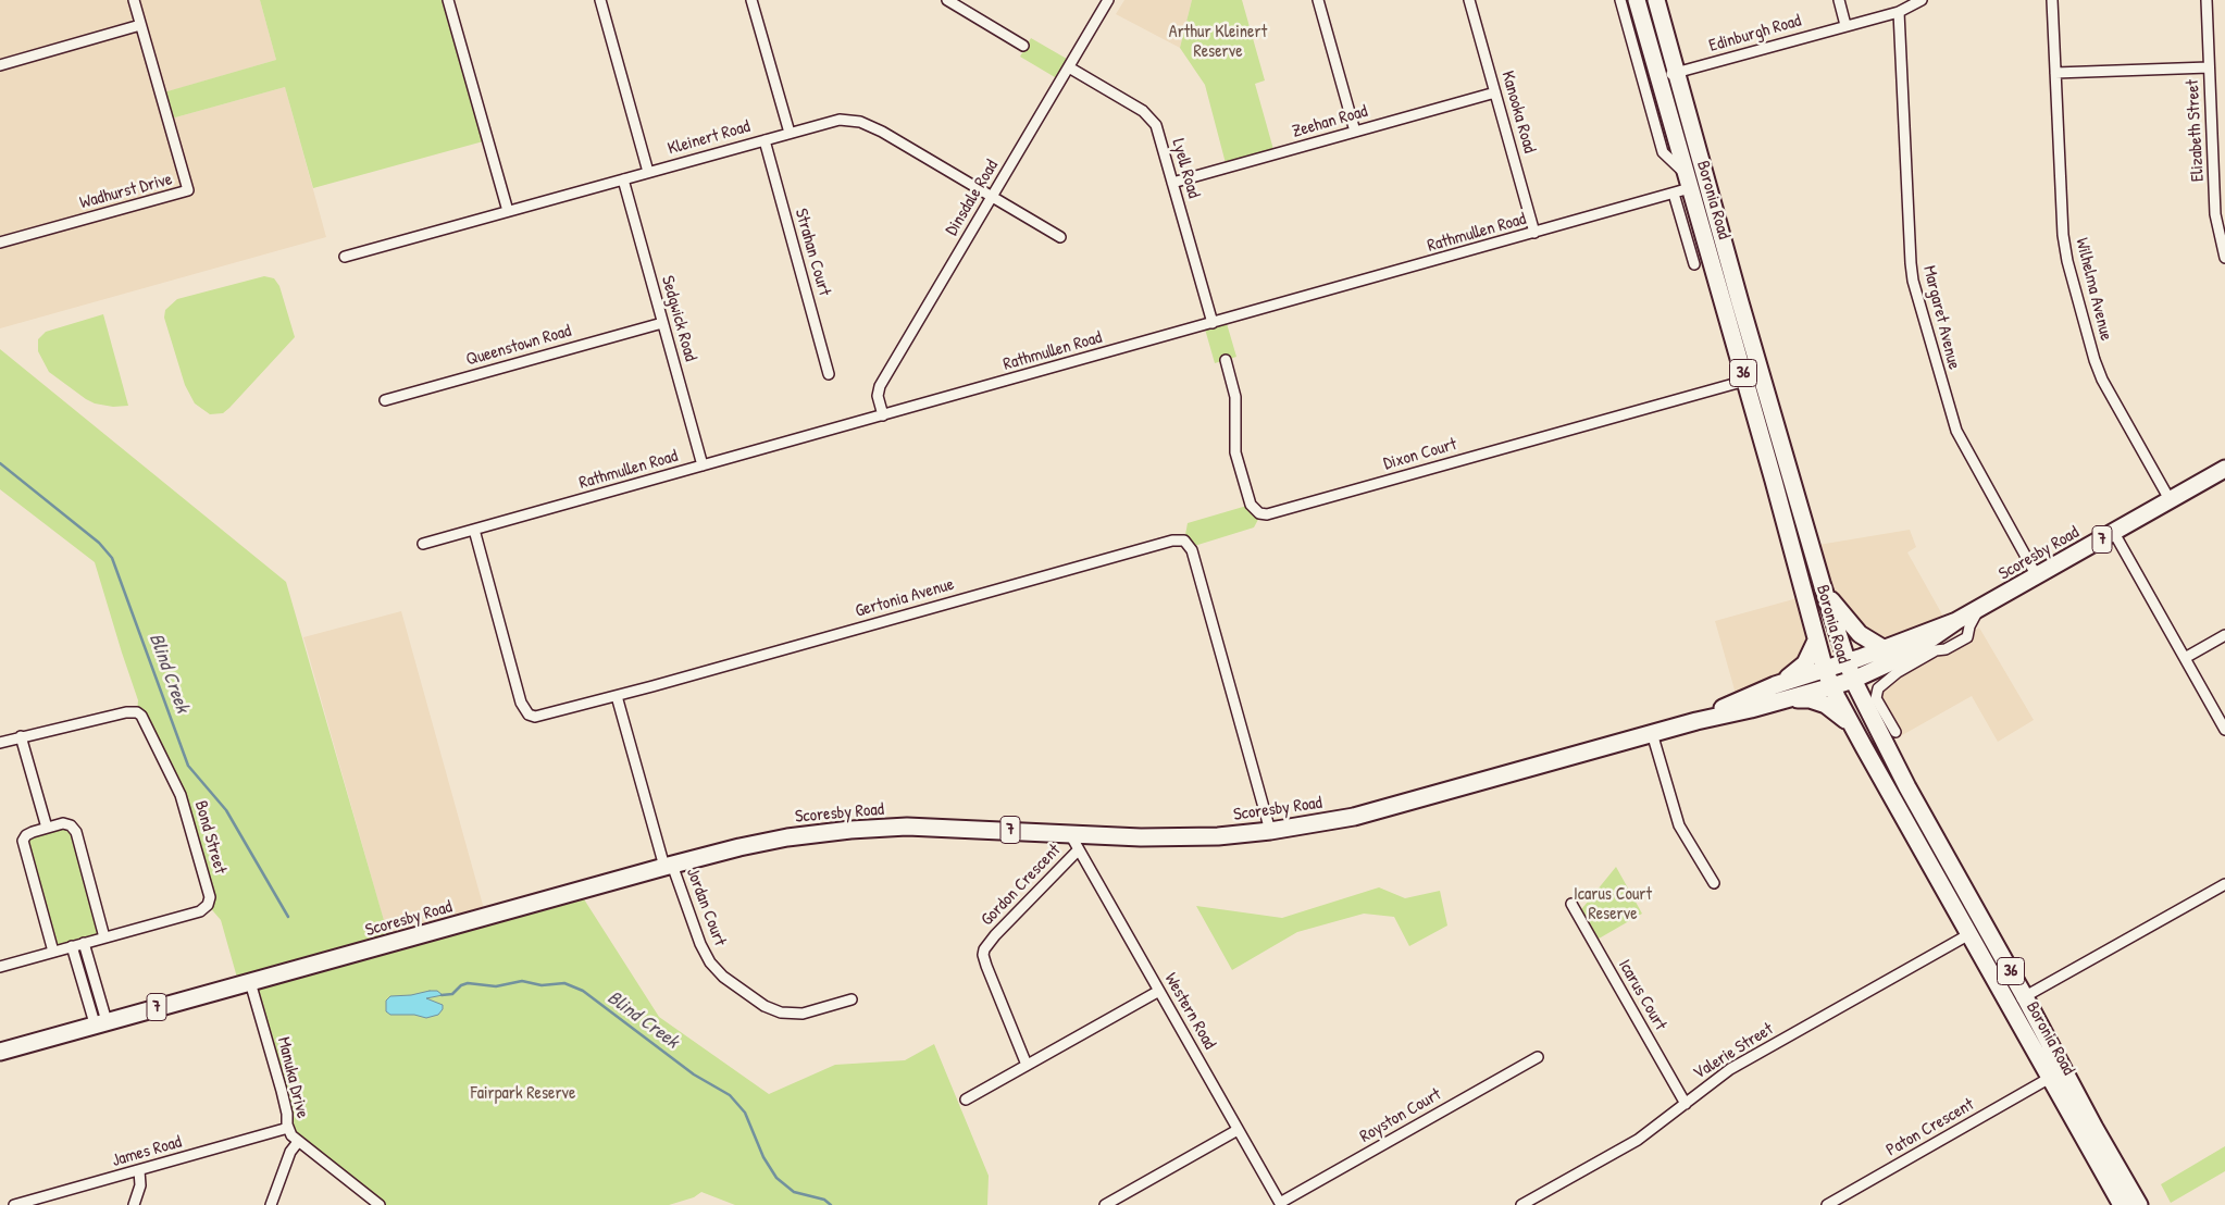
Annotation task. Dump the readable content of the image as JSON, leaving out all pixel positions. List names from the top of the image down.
{
  "streets": {
    "main road": [
      "Boronia Road",
      "36",
      "7",
      "Scoresby Road"
    ],
    "street": [
      "Edinburgh Road",
      "Kanooka Road",
      "Zeehan Road",
      "Elizabeth Street",
      "Kleinert Road",
      "Lyell Road",
      "Wadhurst Drive",
      "Dinsdale Road",
      "Rathmullen Road",
      "Strahan Court",
      "Wilhelma Avenue",
      "Margaret Avenue",
      "Sedgwick Road",
      "Queenstown Road",
      "Dixon Court",
      "Gertonia Avenue",
      "Bond Street",
      "Gordon Crescent",
      "Jordan Court",
      "Icarus Court",
      "Western Road",
      "Valerie Street",
      "Manuka Drive",
      "Royston Court",
      "Paton Crescent",
      "James Road"
    ]
  },
  "crossings": [
    ["Edinburgh Road", "Boronia Road"],
    ["Edinburgh Road", "Margaret Avenue"],
    ["Kanooka Road", "Zeehan Road"],
    ["Kanooka Road", "Rathmullen Road"],
    ["Zeehan Road", "Lyell Road"],
    ["Kleinert Road", "Dinsdale Road"],
    ["Kleinert Road", "Strahan Court"],
    ["Kleinert Road", "Sedgwick Road"],
    ["Lyell Road", "Dinsdale Road"],
    ["Lyell Road", "Rathmullen Road"],
    ["Dinsdale Road", "Rathmullen Road"],
    ["Boronia Road", "Rathmullen Road"],
    ["Boronia Road", "Dixon Court"],
    ["Boronia Road", "Scoresby Road"],
    ["Boronia Road", "Valerie Street"],
    ["Boronia Road", "Paton Crescent"],
    ["Rathmullen Road", "Sedgwick Road"],
    ["Rathmullen Road", "Gertonia Avenue"],
    ["Wilhelma Avenue", "Scoresby Road"],
    ["Margaret Avenue", "Scoresby Road"],
    ["Sedgwick Road", "Queenstown Road"],
    ["Scoresby Road", "Gertonia Avenue"],
    ["Scoresby Road", "Jordan Court"],
    ["Scoresby Road", "Western Road"],
    ["Scoresby Road", "Manuka Drive"],
    ["Gertonia Avenue", "Jordan Court"],
    ["Gordon Crescent", "Western Road"],
    ["Icarus Court", "Valerie Street"],
    ["Western Road", "Royston Court"],
    ["Manuka Drive", "James Road"]
  ],
  "water": ["Blind Creek"],
  "parks": ["Arthur Kleinert Reserve", "Icarus Court Reserve", "Fairpark Reserve"]
}
